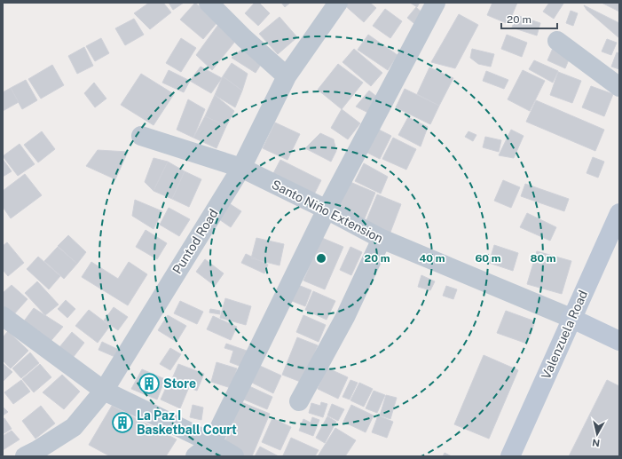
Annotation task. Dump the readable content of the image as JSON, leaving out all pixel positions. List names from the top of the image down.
{
  "streets": {
    "street": ["Santo Niño Extension", "Puntod Road", "Valenzuela Road"]
  },
  "crossings": [
    ["Santo Niño Extension", "Puntod Road"],
    ["Santo Niño Extension", "Valenzuela Road"]
  ],
  "places": {
    "building": ["Store", "La Paz I Basketball Court"]
  },
  "scale_bar": "20 m",
  "north": "bottom",
  "rings": [
    "20 m",
    "40 m",
    "60 m",
    "80 m"
  ]
}
